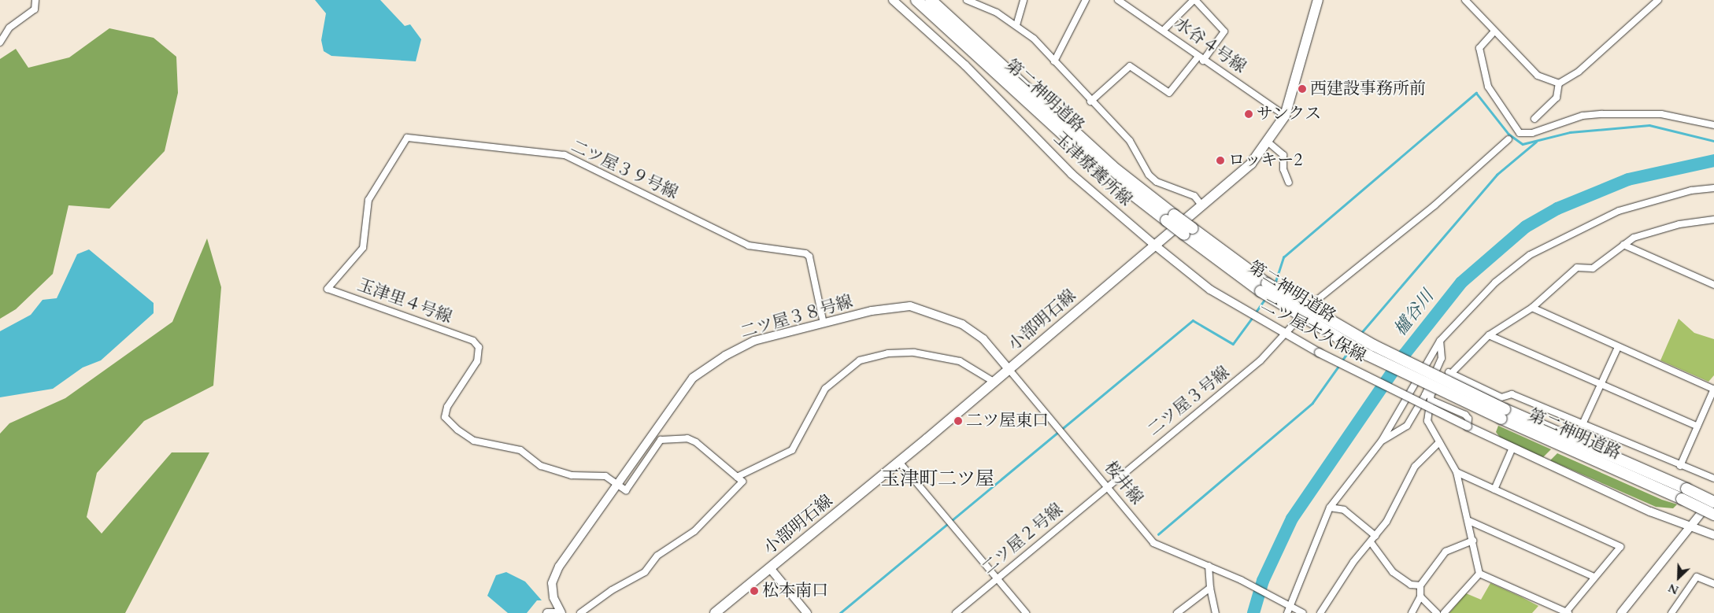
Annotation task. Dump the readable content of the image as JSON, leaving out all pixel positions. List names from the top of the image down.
{
  "streets": {
    "highway": ["第二神明道路"],
    "main road": ["小部明石線"],
    "street": [
      "水谷４号線",
      "玉津療養所線",
      "二ツ屋３９号線",
      "玉津里４号線",
      "二ツ屋３８号線",
      "二ツ屋大久保線",
      "二ツ屋３号線",
      "桜井線",
      "二ツ屋２号線"
    ]
  },
  "crossings": [
    ["水谷４号線", "小部明石線"],
    ["玉津療養所線", "小部明石線"],
    ["玉津療養所線", "二ツ屋大久保線"],
    ["二ツ屋３９号線", "玉津里４号線"],
    ["二ツ屋３９号線", "二ツ屋３８号線"],
    ["玉津里４号線", "二ツ屋３８号線"],
    ["二ツ屋３８号線", "小部明石線"],
    ["二ツ屋３８号線", "桜井線"],
    ["小部明石線", "二ツ屋大久保線"],
    ["小部明石線", "桜井線"],
    ["二ツ屋大久保線", "二ツ屋３号線"],
    ["二ツ屋３号線", "桜井線"],
    ["二ツ屋３号線", "二ツ屋２号線"],
    ["桜井線", "二ツ屋２号線"]
  ],
  "districts": ["玉津町二ツ屋"],
  "water": ["櫨谷川"],
  "places": [
    "西建設事務所前",
    "サンクス",
    "ロッキー2",
    "二ツ屋東口",
    "松本南口"
  ],
  "north": "bottom left"
}
